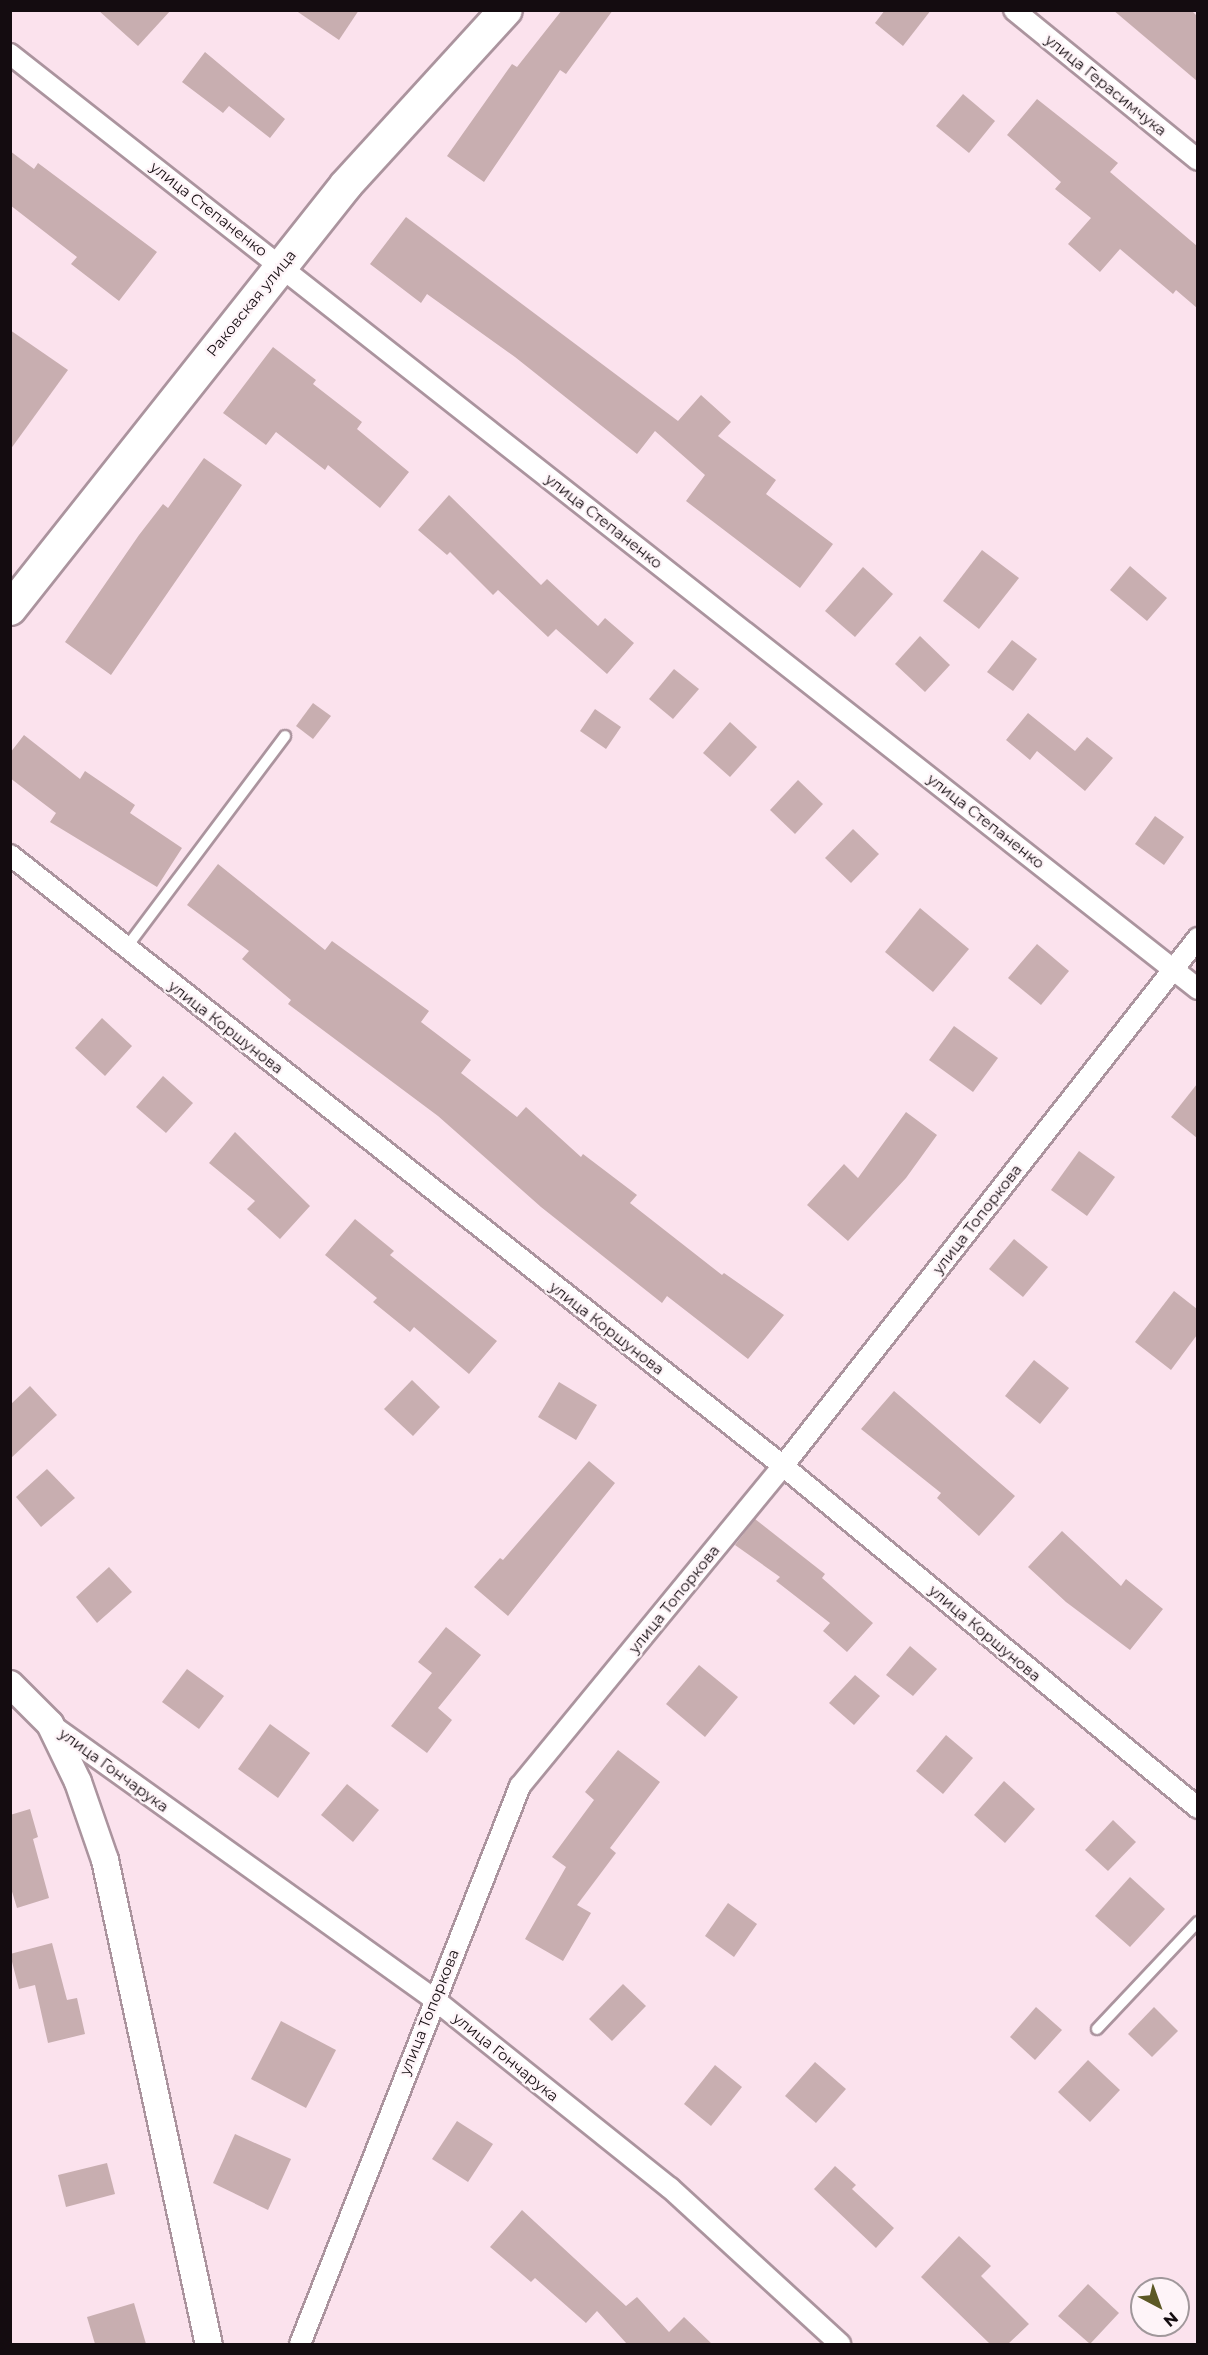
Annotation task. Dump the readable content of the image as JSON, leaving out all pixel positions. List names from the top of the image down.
{
  "streets": {
    "main road": ["Раковская улица"],
    "street": [
      "улица Герасимчука",
      "улица Степаненко",
      "улица Коршунова",
      "улица Топоркова",
      "улица Гончарука"
    ]
  },
  "crossings": [
    ["улица Степаненко", "Раковская улица"],
    ["улица Степаненко", "улица Топоркова"],
    ["улица Коршунова", "улица Топоркова"],
    ["улица Топоркова", "улица Гончарука"]
  ],
  "north": "bottom right"
}
